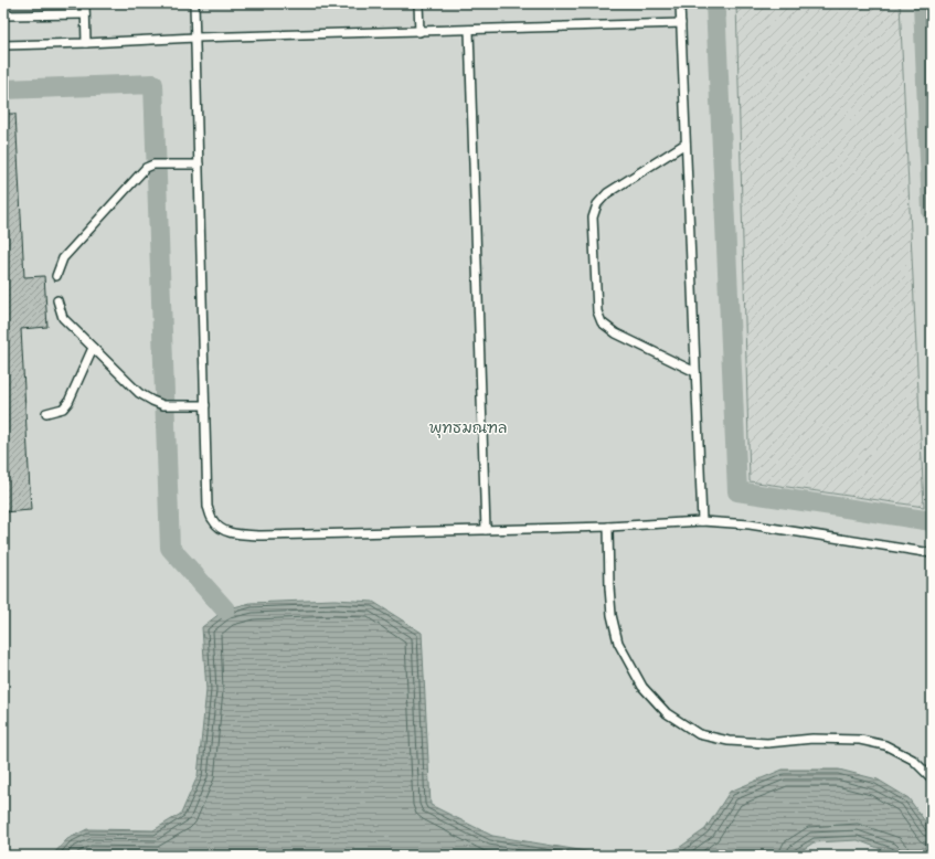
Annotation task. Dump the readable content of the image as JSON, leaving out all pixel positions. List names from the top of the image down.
{
  "parks": ["พุทธมณฑล"]
}
